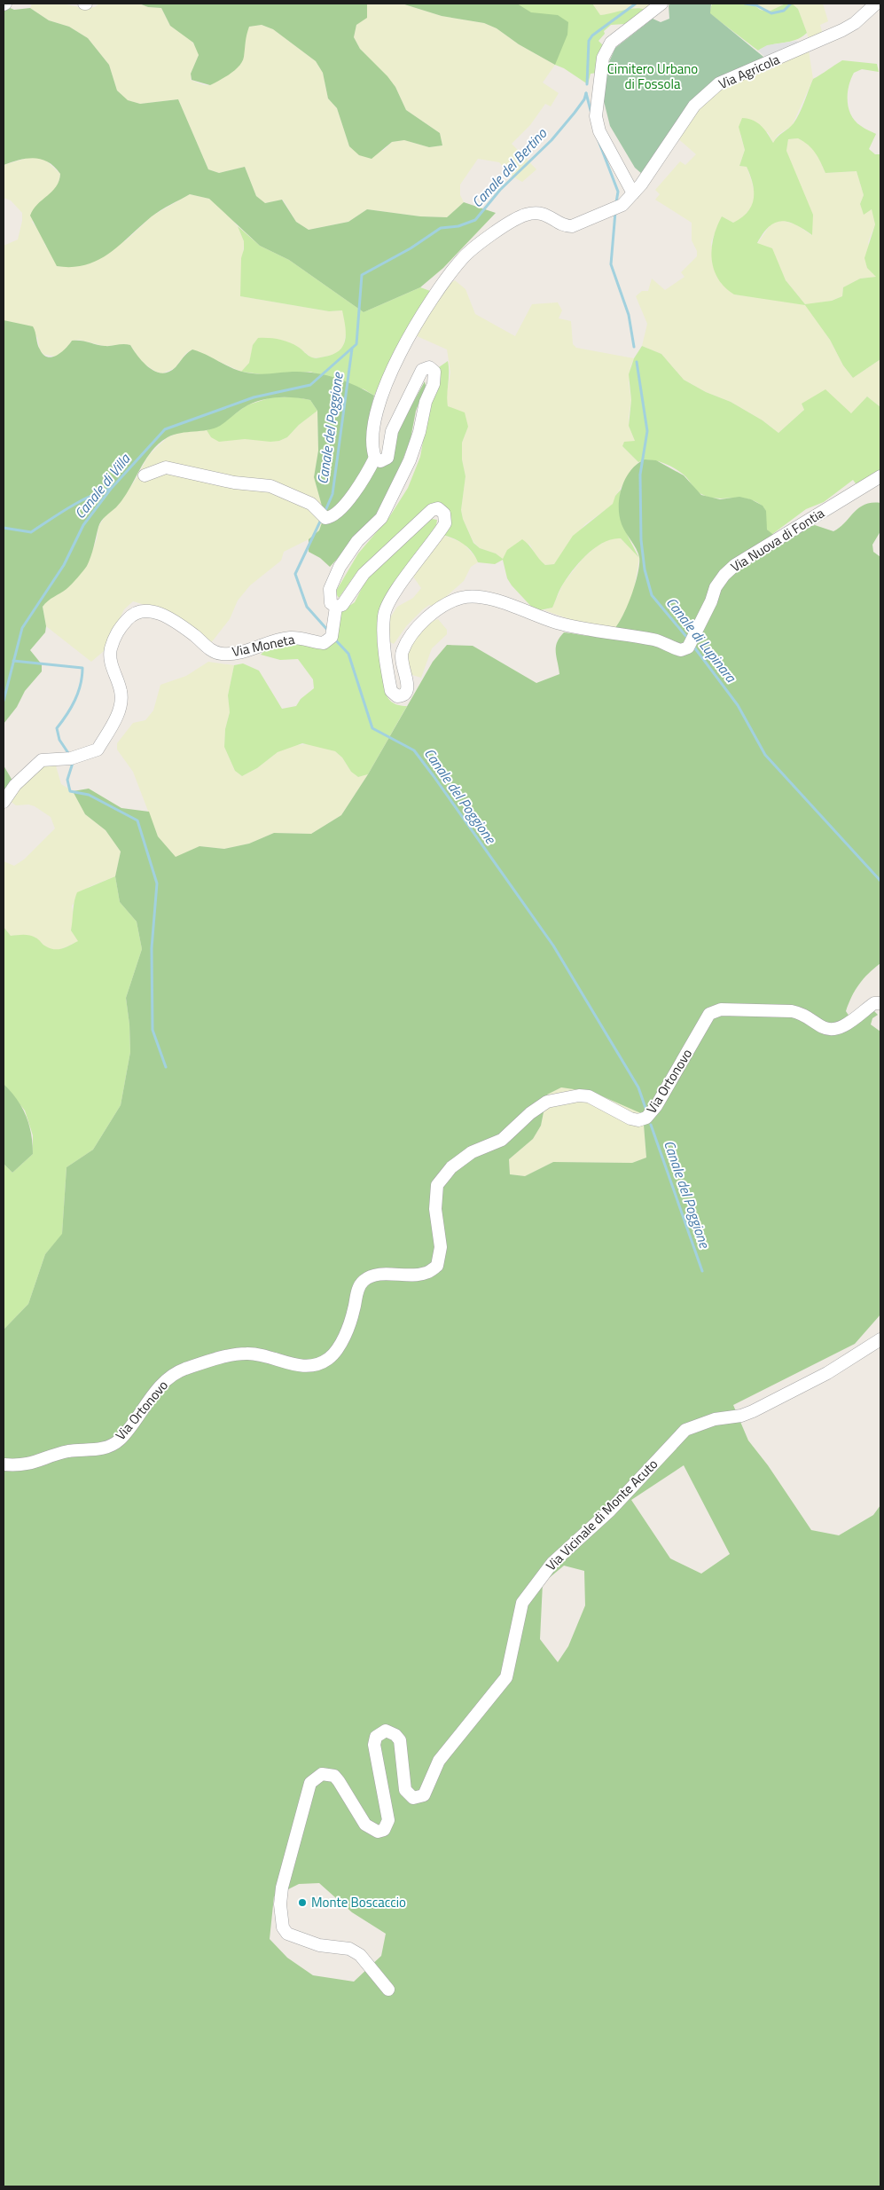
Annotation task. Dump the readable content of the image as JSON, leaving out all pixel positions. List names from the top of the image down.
{
  "streets": {
    "street": [
      "Via Agricola",
      "Via Nuova di Fontia",
      "Via Moneta",
      "Via Ortonovo",
      "Via Vicinale di Monte Acuto"
    ]
  },
  "crossings": [
    ["Via Nuova di Fontia", "Via Moneta"]
  ],
  "water": [
    "Canale del Bertino",
    "Canale del Poggione",
    "Canale di Villa",
    "Canale di Lupinara"
  ],
  "parks": ["Cimitero Urbano di Fossola"],
  "places": ["Monte Boscaccio"]
}
